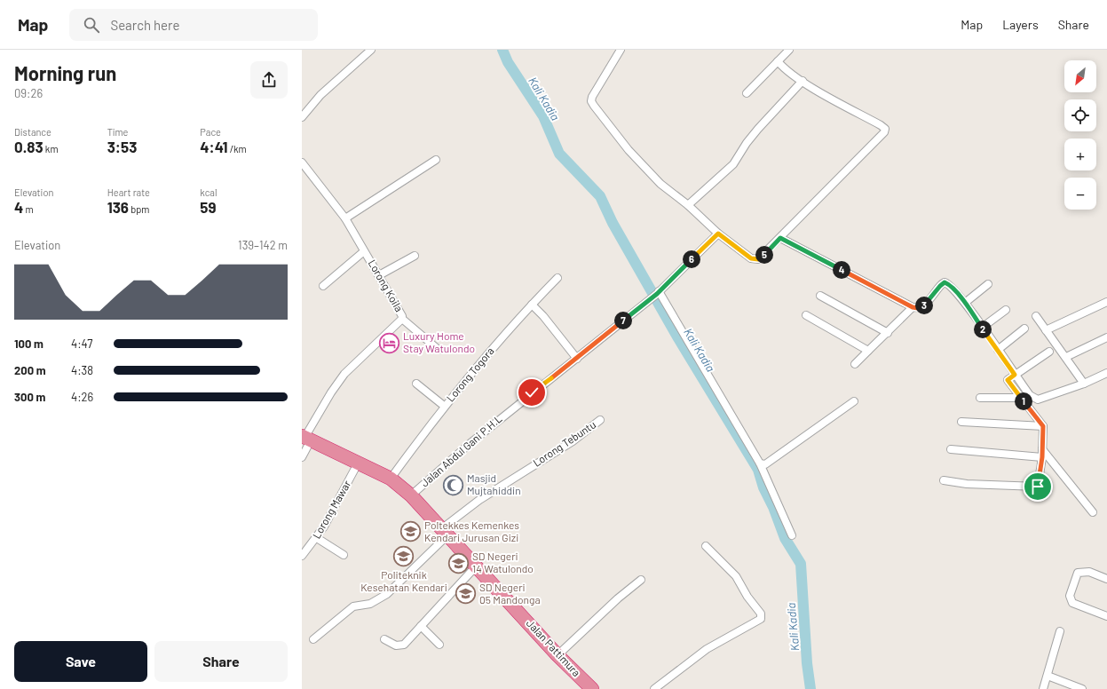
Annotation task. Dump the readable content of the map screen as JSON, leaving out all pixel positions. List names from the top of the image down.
{
  "streets": {
    "highway": ["Jalan Pattimura"],
    "street": [
      "Lorong Koila",
      "Lorong Togora",
      "Lorong Tebuntu",
      "Jalan Abdul Gani P.H.L",
      "Lorong Mawar"
    ]
  },
  "crossings": [
    ["Lorong Koila", "Jalan Pattimura"],
    ["Lorong Togora", "Jalan Pattimura"],
    ["Lorong Tebuntu", "Jalan Pattimura"],
    ["Jalan Abdul Gani P.H.L", "Jalan Pattimura"],
    ["Lorong Mawar", "Jalan Pattimura"]
  ],
  "water": ["Kali Kadia"],
  "places": {
    "hotel": ["Luxury Home Stay Watulondo"],
    "mosque": ["Masjid Mujtahiddin"],
    "school or university": [
      "Poltekkes Kemenkes Kendari Jurusan Gizi",
      "Politeknik Kesehatan Kendari",
      "SD Negeri 14 Watulondo",
      "SD Negeri 05 Mandonga"
    ]
  },
  "north": "bottom left",
  "page": {
    "header": "Map",
    "search": "Search here",
    "nav": ["Map", "Layers", "Share"],
    "heading": ["Morning run", "09:26"],
    "map_buttons": ["+", "−"],
    "stats": [
      ["Distance", "0.83 km"],
      ["Time", "3:53"],
      ["Pace", "4:41 /km"],
      ["Elevation", "4 m"],
      ["Heart rate", "136 bpm"],
      ["kcal", "59"]
    ],
    "chart": ["Elevation", "139–142 m"],
    "pins": [
      "5",
      "6",
      "4",
      "3",
      "7",
      "2",
      "1"
    ],
    "list": [
      {
        "name": "100 m",
        "note": "4:47"
      },
      {
        "name": "200 m",
        "note": "4:38"
      },
      {
        "name": "300 m",
        "note": "4:26"
      }
    ],
    "buttons": ["Save", "Share"]
  }
}
